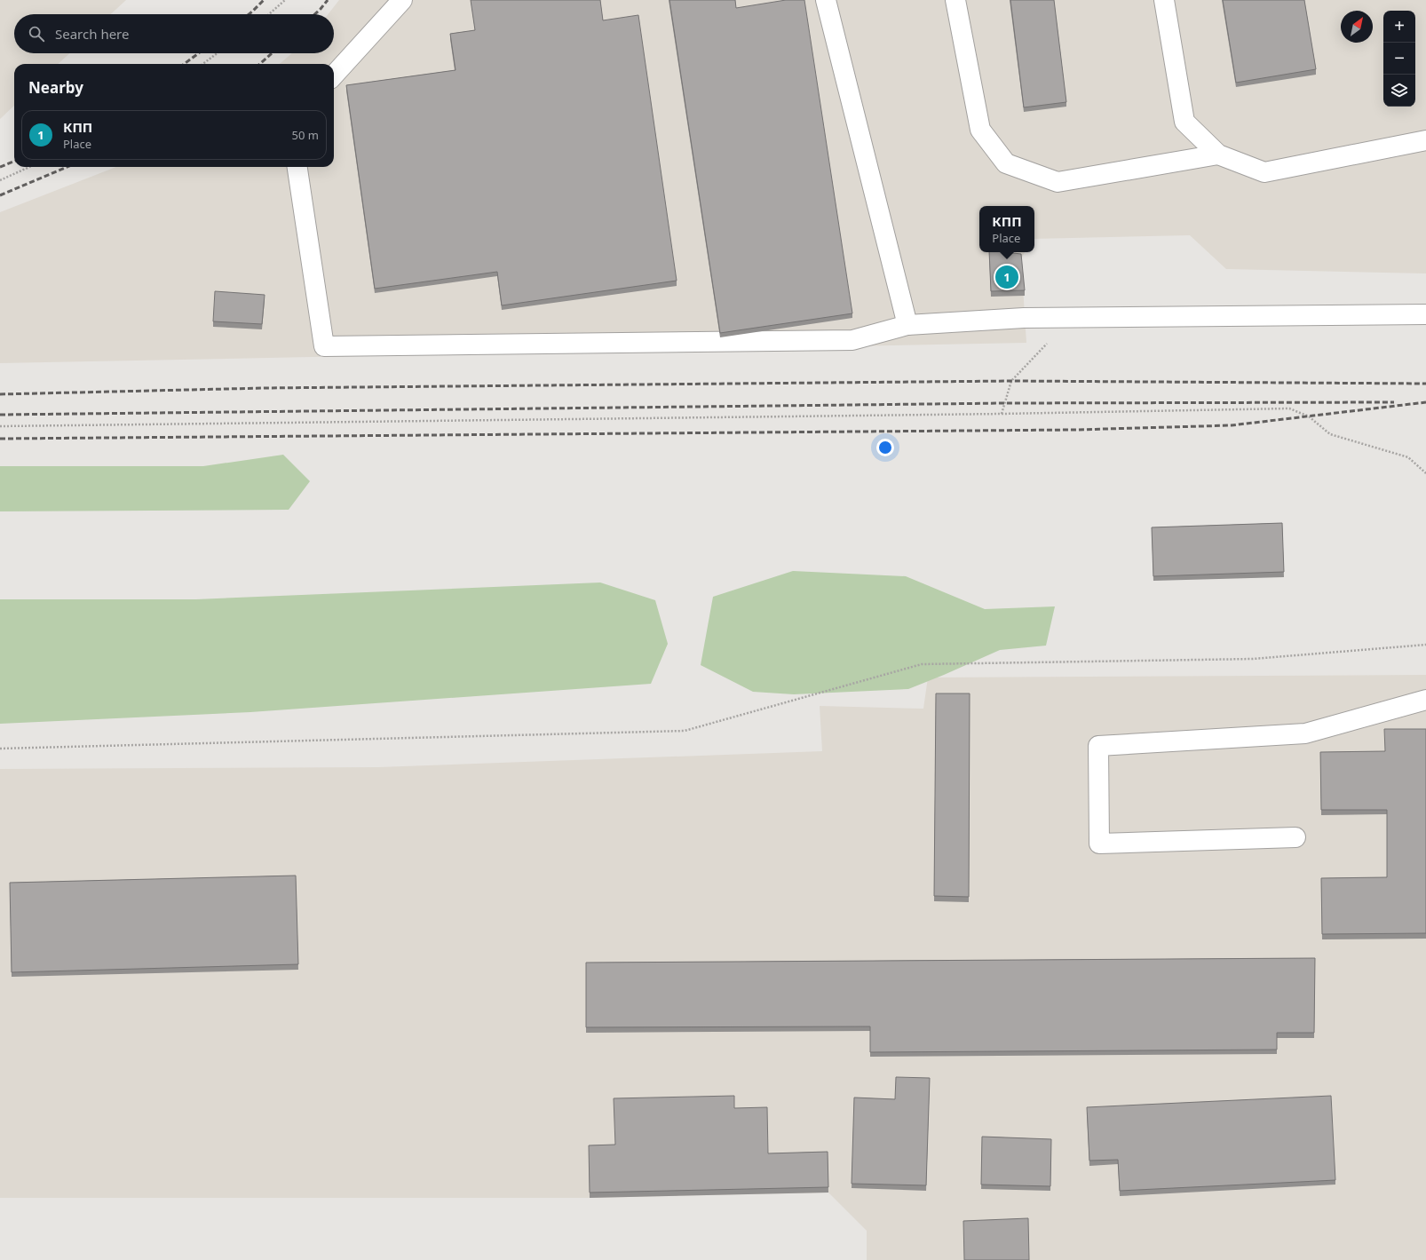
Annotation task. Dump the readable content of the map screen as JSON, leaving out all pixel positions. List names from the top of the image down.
{
  "north": "top right",
  "page": {
    "map_buttons": ["+", "−"],
    "search": "Search here",
    "heading": "Nearby",
    "list": [
      {
        "mark": "1",
        "name": "КПП",
        "note": "Place",
        "value": "50 m"
      }
    ],
    "popup": ["КПП", "Place"],
    "pins": "1"
  }
}
